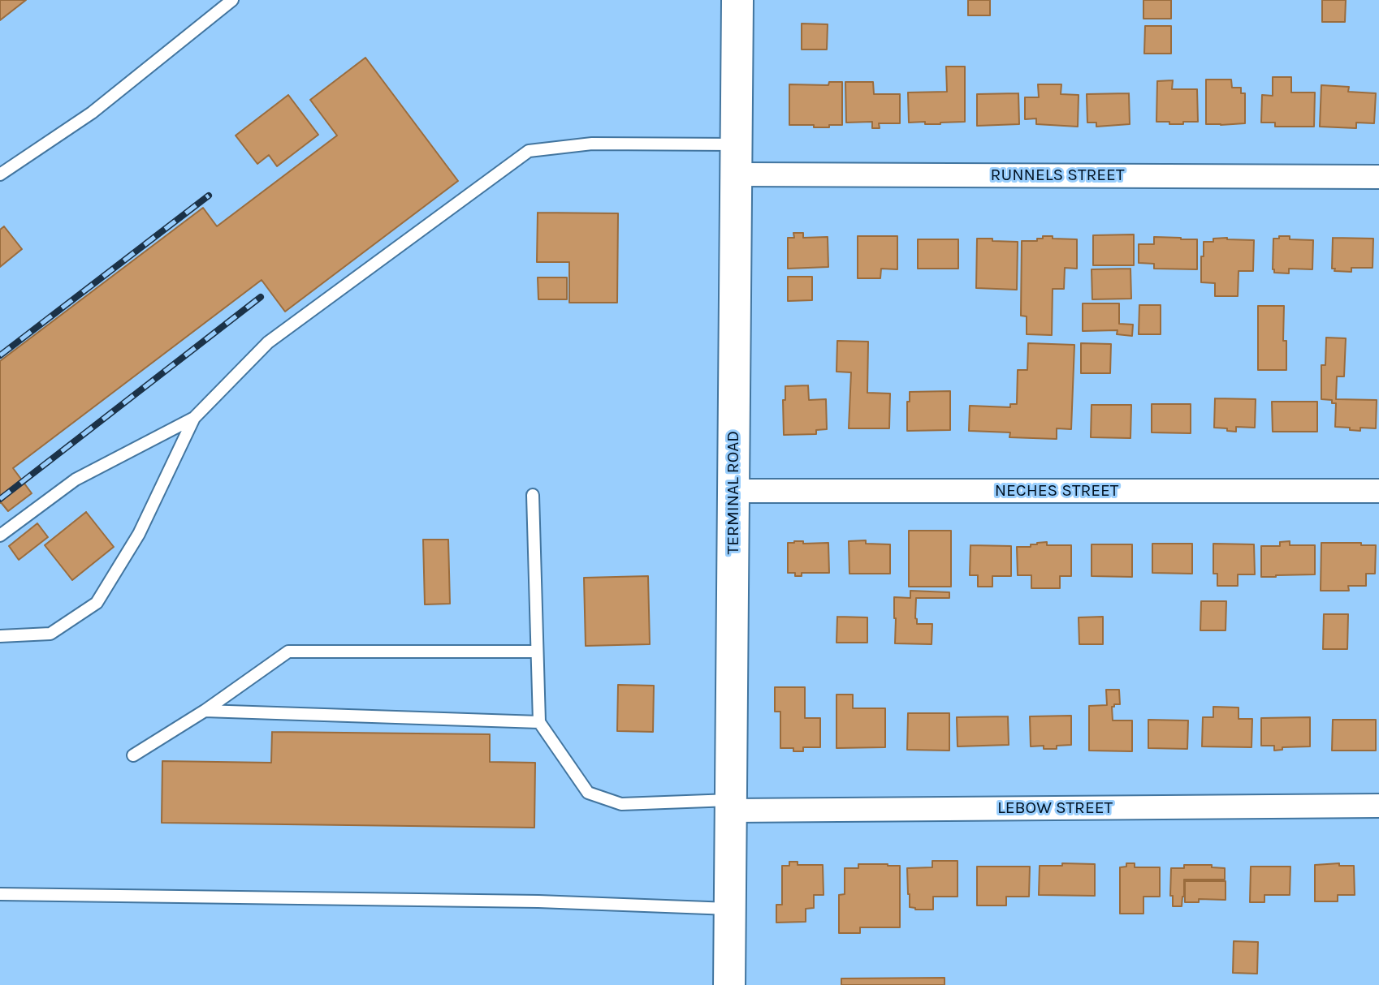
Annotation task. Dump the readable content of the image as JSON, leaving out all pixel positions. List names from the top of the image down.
{
  "streets": {
    "main road": ["TERMINAL ROAD"],
    "street": ["RUNNELS STREET", "NECHES STREET", "LEBOW STREET"]
  },
  "crossings": [
    ["RUNNELS STREET", "TERMINAL ROAD"],
    ["NECHES STREET", "TERMINAL ROAD"],
    ["TERMINAL ROAD", "LEBOW STREET"]
  ]
}
